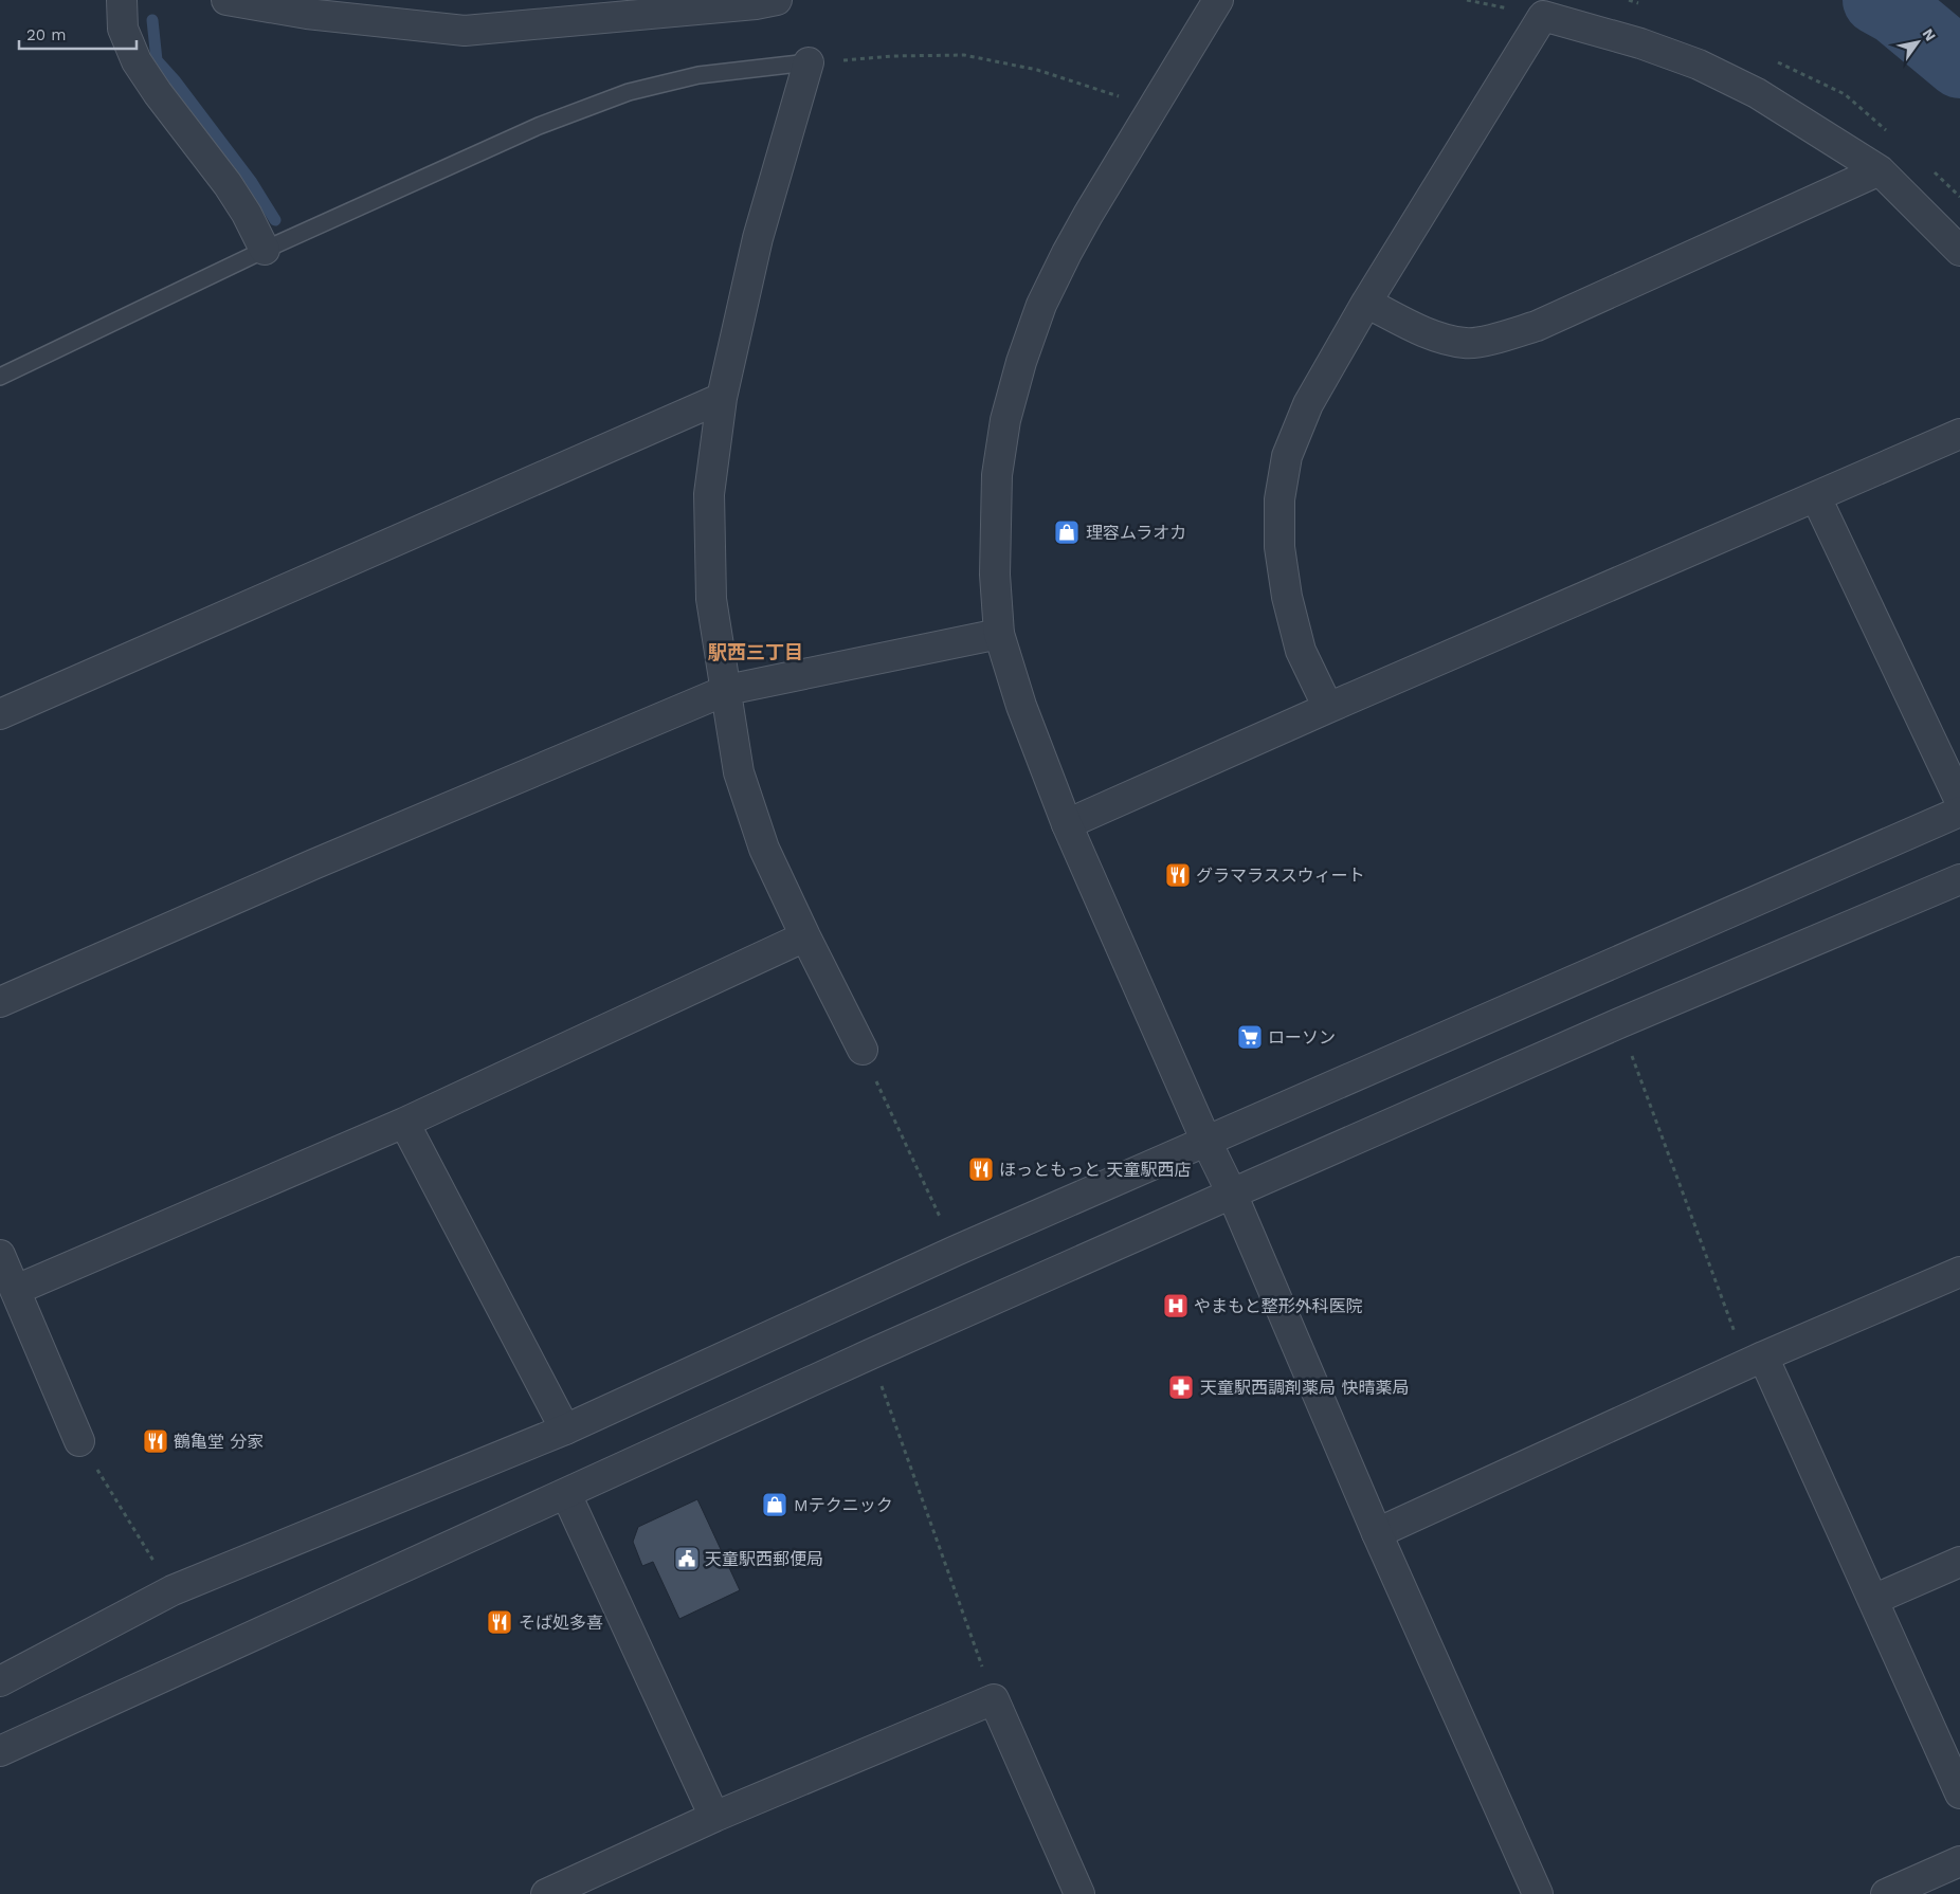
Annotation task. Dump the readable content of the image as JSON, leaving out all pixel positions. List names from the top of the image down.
{
  "districts": ["駅西三丁目"],
  "places": {
    "shop": ["理容ムラオカ", "Mテクニック"],
    "restaurant": [
      "グラマラススウィート",
      "ほっともっと 天童駅西店",
      "鶴亀堂 分家",
      "そば処多喜"
    ],
    "supermarket": ["ローソン"],
    "hospital": ["やまもと整形外科医院"],
    "pharmacy": ["天童駅西調剤薬局 快晴薬局"],
    "public building": ["天童駅西郵便局"]
  },
  "scale_bar": "20 m",
  "north": "top right"
}
